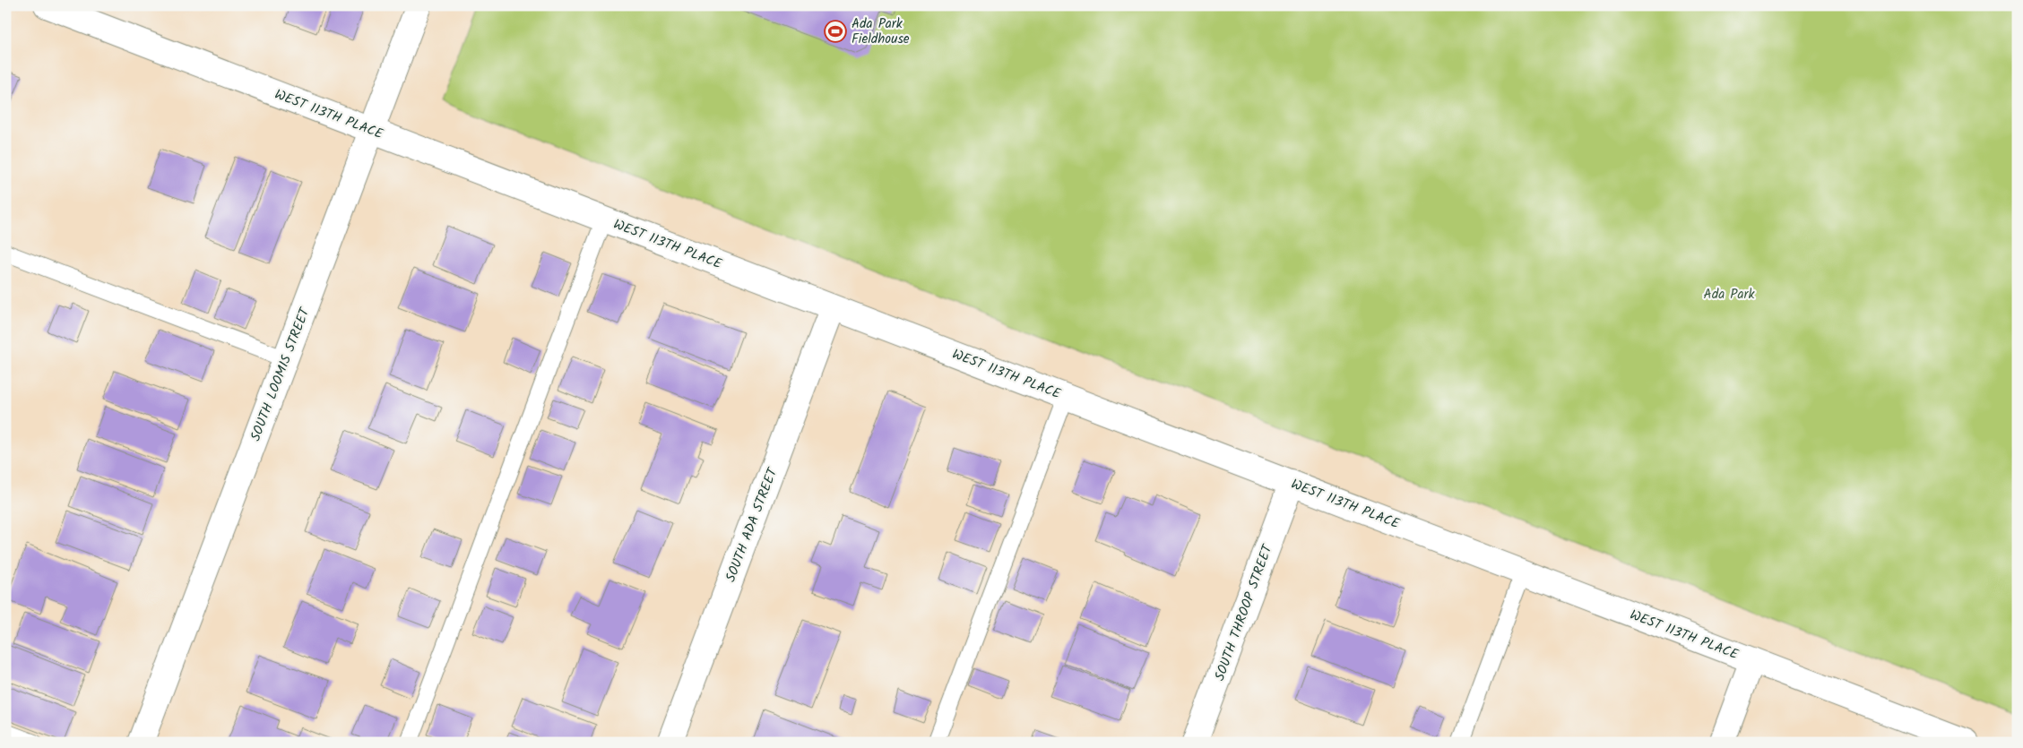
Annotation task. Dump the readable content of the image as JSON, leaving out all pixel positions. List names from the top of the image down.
{
  "streets": {
    "street": [
      "WEST 113TH PLACE",
      "SOUTH LOOMIS STREET",
      "SOUTH ADA STREET",
      "SOUTH THROOP STREET"
    ]
  },
  "crossings": [
    ["WEST 113TH PLACE", "SOUTH LOOMIS STREET"],
    ["WEST 113TH PLACE", "SOUTH ADA STREET"],
    ["WEST 113TH PLACE", "SOUTH THROOP STREET"]
  ],
  "parks": ["Ada Park"],
  "places": {
    "sports": ["Ada Park Fieldhouse"]
  }
}
